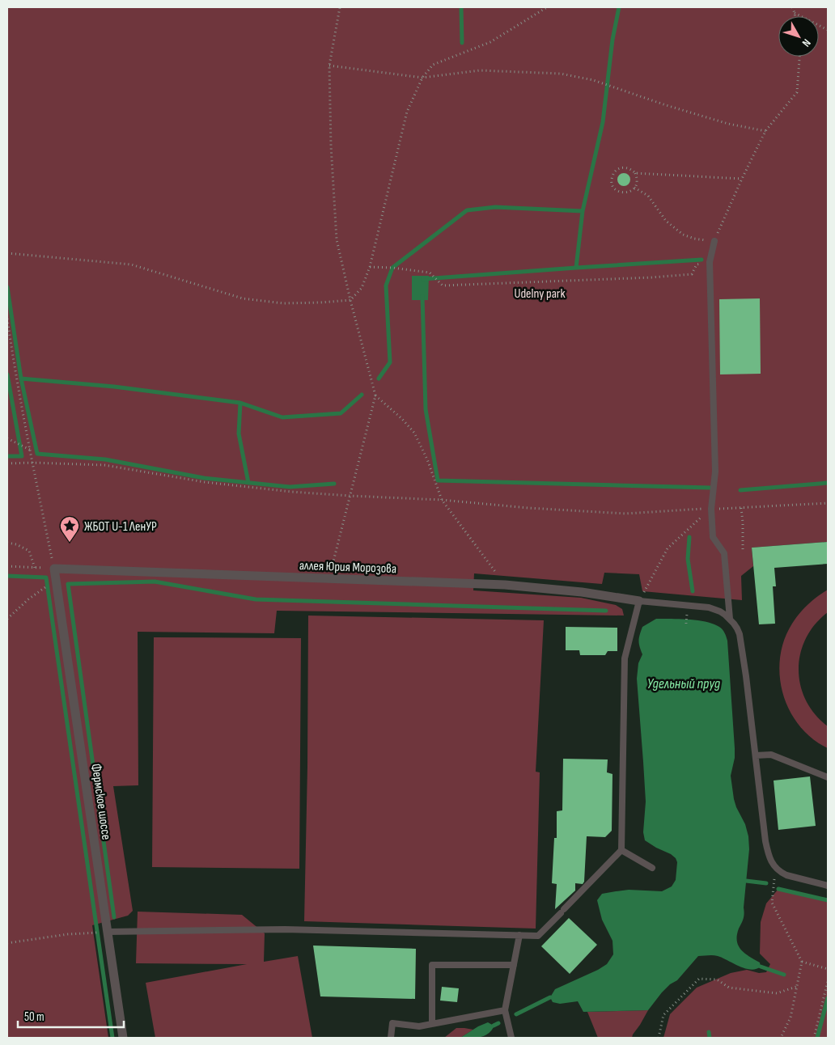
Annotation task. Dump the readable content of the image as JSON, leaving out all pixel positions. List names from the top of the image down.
{
  "streets": {
    "street": ["аллея Юрия Морозова", "Фермское шоссе"]
  },
  "crossings": [
    ["аллея Юрия Морозова", "Фермское шоссе"]
  ],
  "water": ["Удельный пруд"],
  "parks": ["Udelny park"],
  "places": {
    "place": ["ЖБОТ U-1 ЛенУР"]
  },
  "scale_bar": "50 m",
  "north": "bottom right"
}
